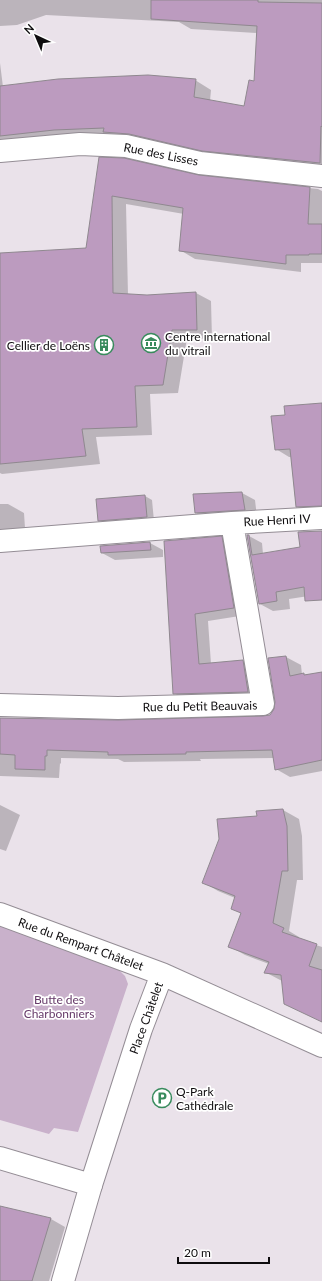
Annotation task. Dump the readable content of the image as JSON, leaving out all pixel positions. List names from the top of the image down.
{
  "streets": {
    "street": [
      "Rue des Lisses",
      "Rue Henri IV",
      "Rue du Petit Beauvais",
      "Rue du Rempart Châtelet",
      "Place Châtelet"
    ]
  },
  "crossings": [
    ["Rue Henri IV", "Rue du Petit Beauvais"],
    ["Rue du Rempart Châtelet", "Place Châtelet"]
  ],
  "parks": ["Butte des Charbonniers"],
  "places": {
    "museum": ["Centre international du vitrail"],
    "building": ["Cellier de Loëns"],
    "parking": ["Q-Park Cathédrale"]
  },
  "scale_bar": "20 m",
  "north": "top left"
}
